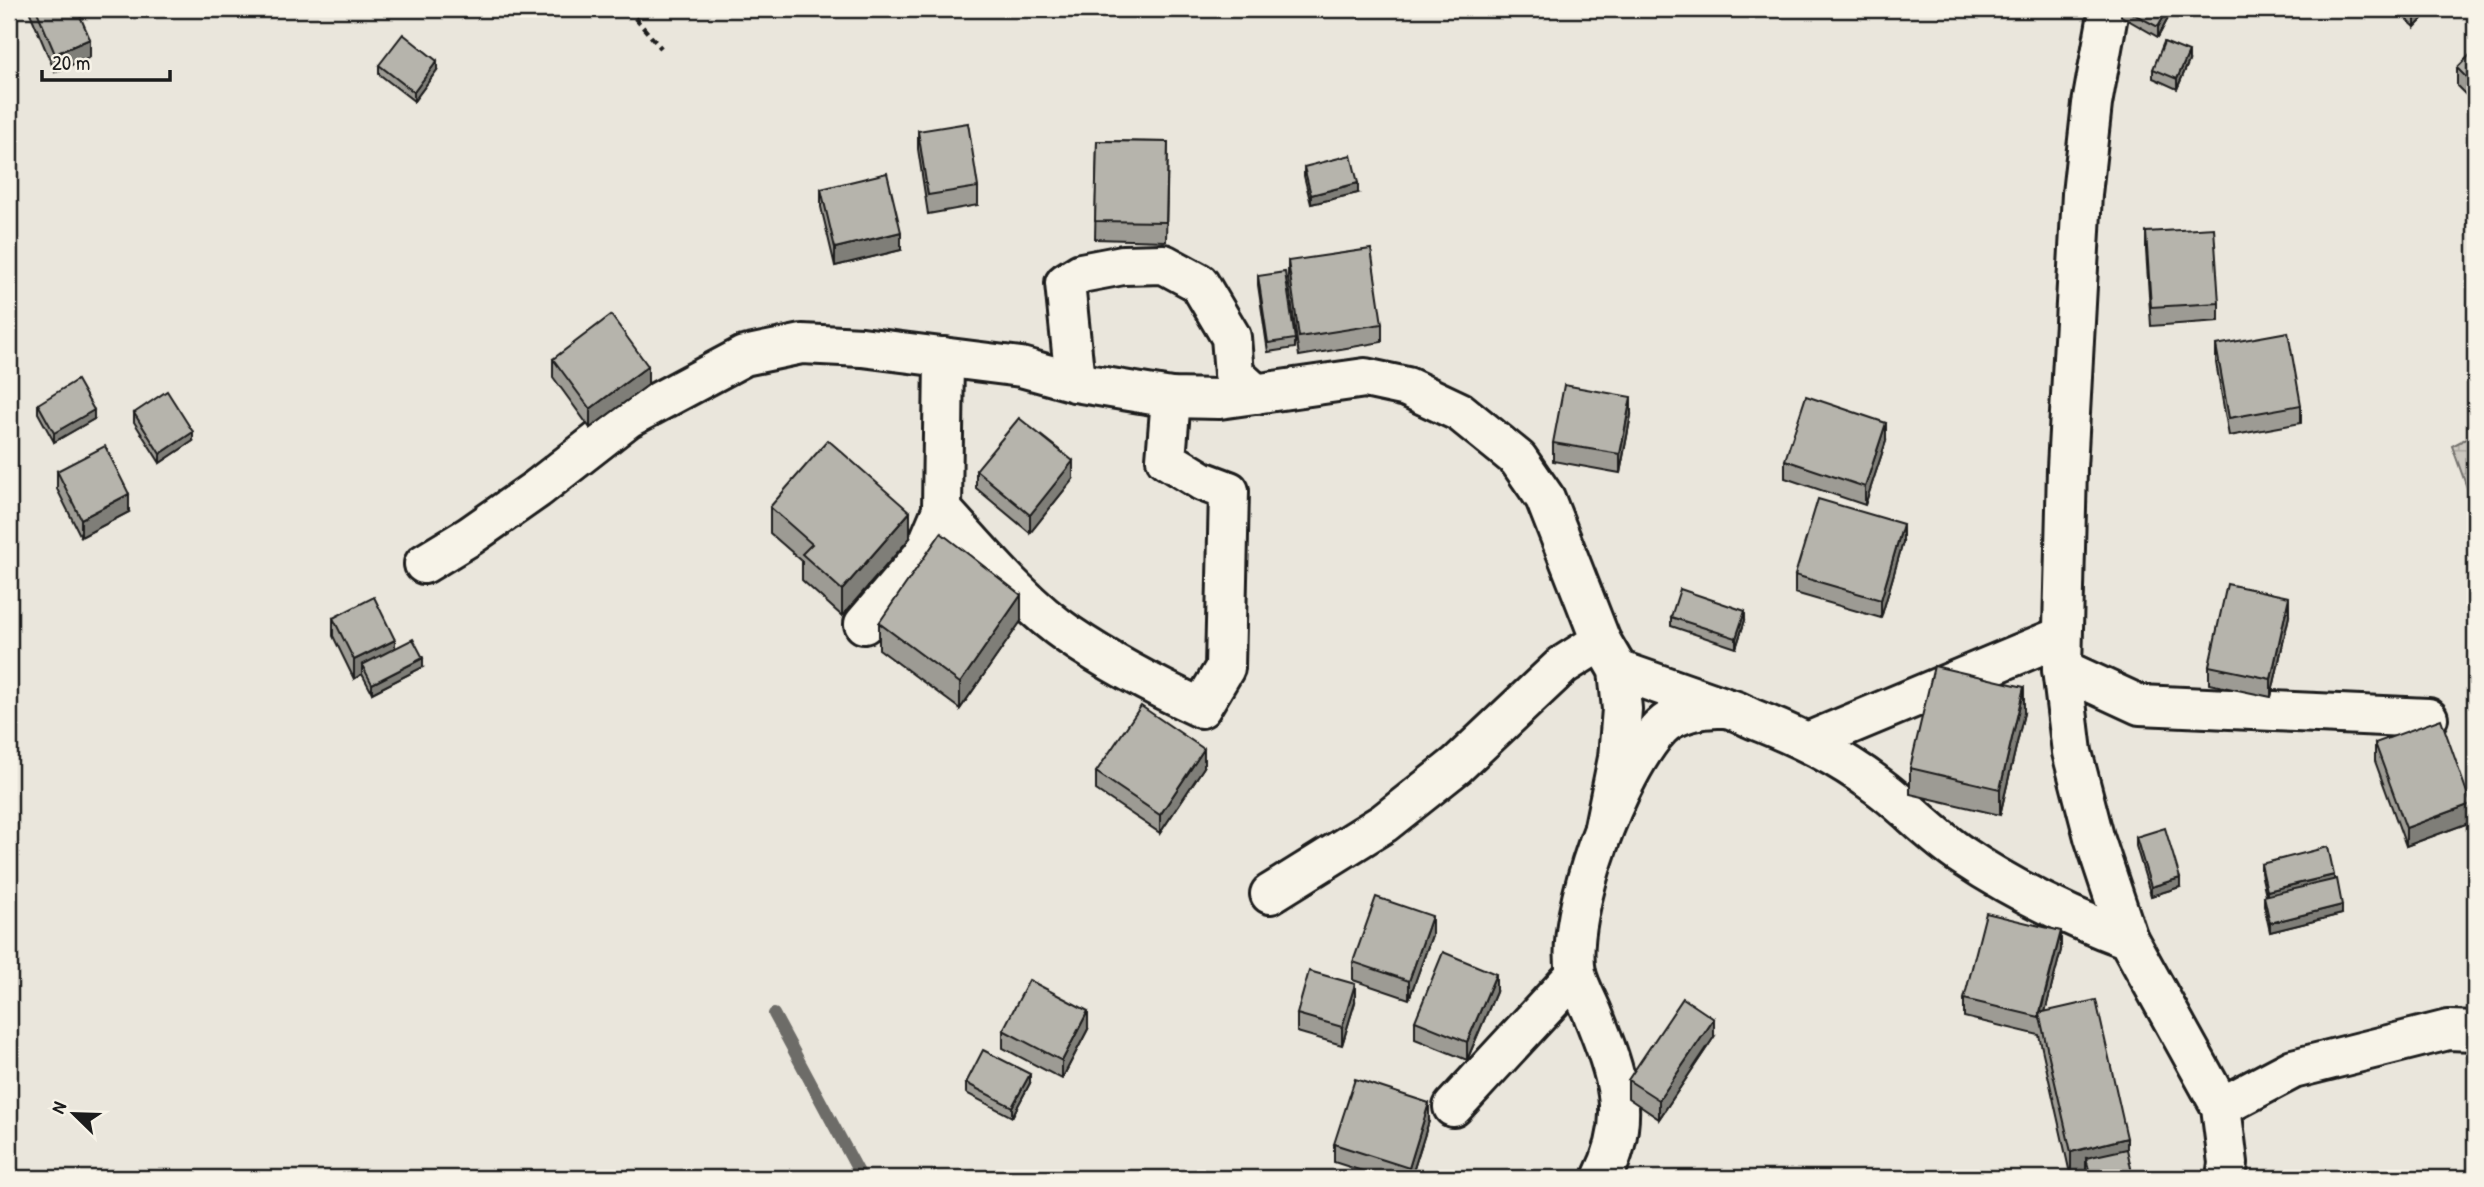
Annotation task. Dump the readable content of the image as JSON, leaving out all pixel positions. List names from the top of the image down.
{
  "scale_bar": "20 m",
  "north": "top left"
}
